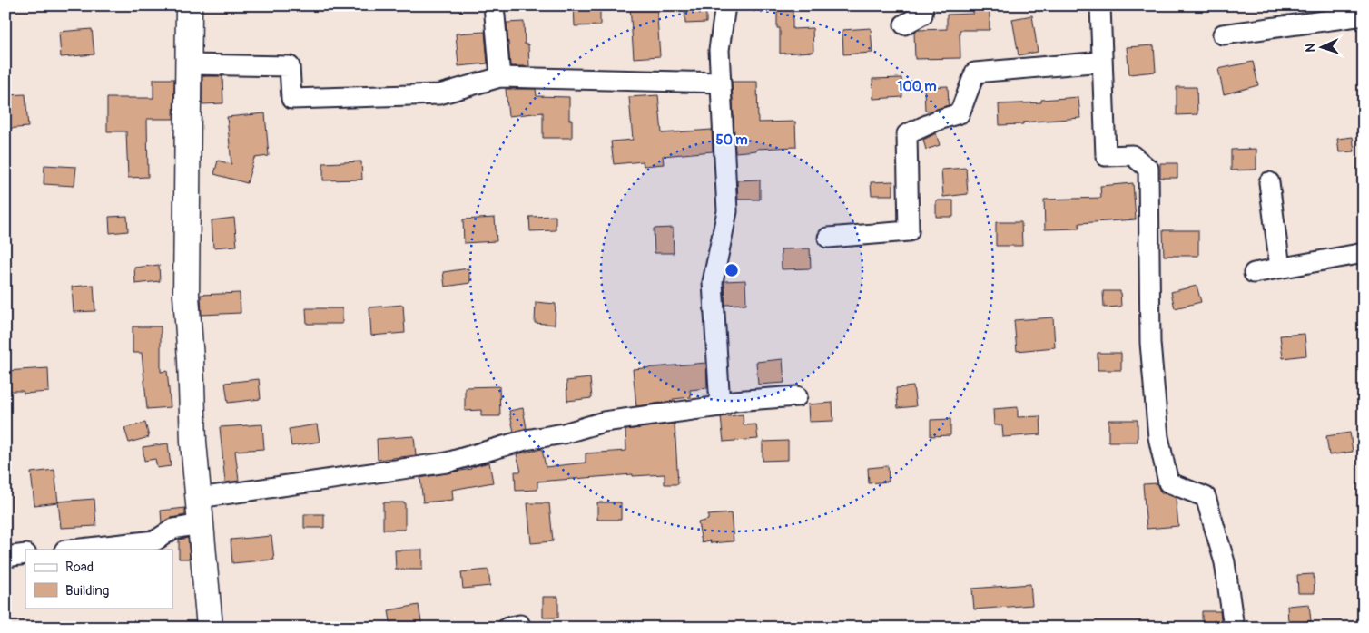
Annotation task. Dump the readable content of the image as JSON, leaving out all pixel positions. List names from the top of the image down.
{
  "legend": ["Road", "Building"],
  "north": "left",
  "rings": ["100 m", "50 m"]
}
